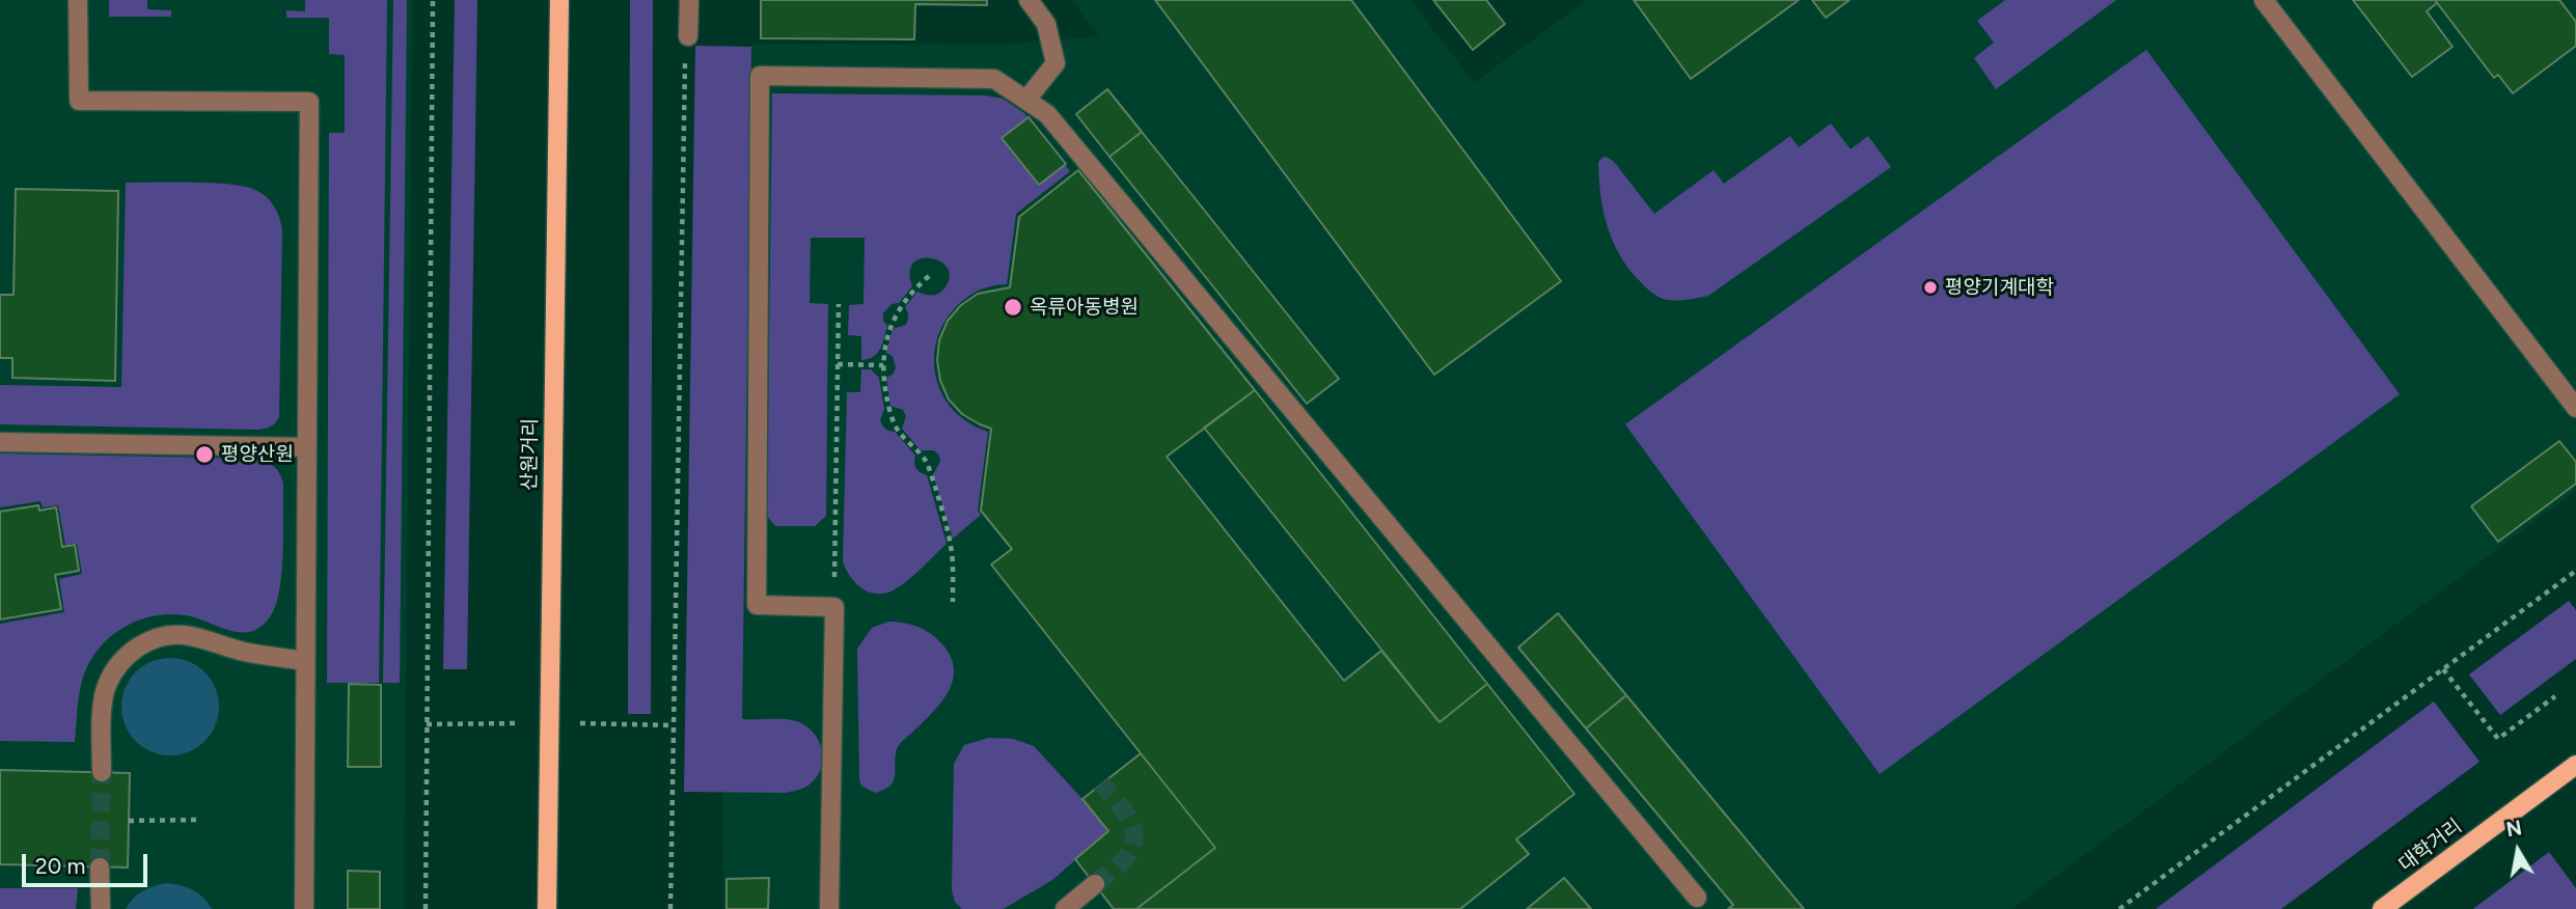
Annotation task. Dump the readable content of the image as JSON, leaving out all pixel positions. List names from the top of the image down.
{
  "streets": {
    "main road": ["산원거리", "대학거리"]
  },
  "places": ["평양기계대학", "옥류아동병원", "평양산원"],
  "scale_bar": "20 m",
  "north": "top"
}
